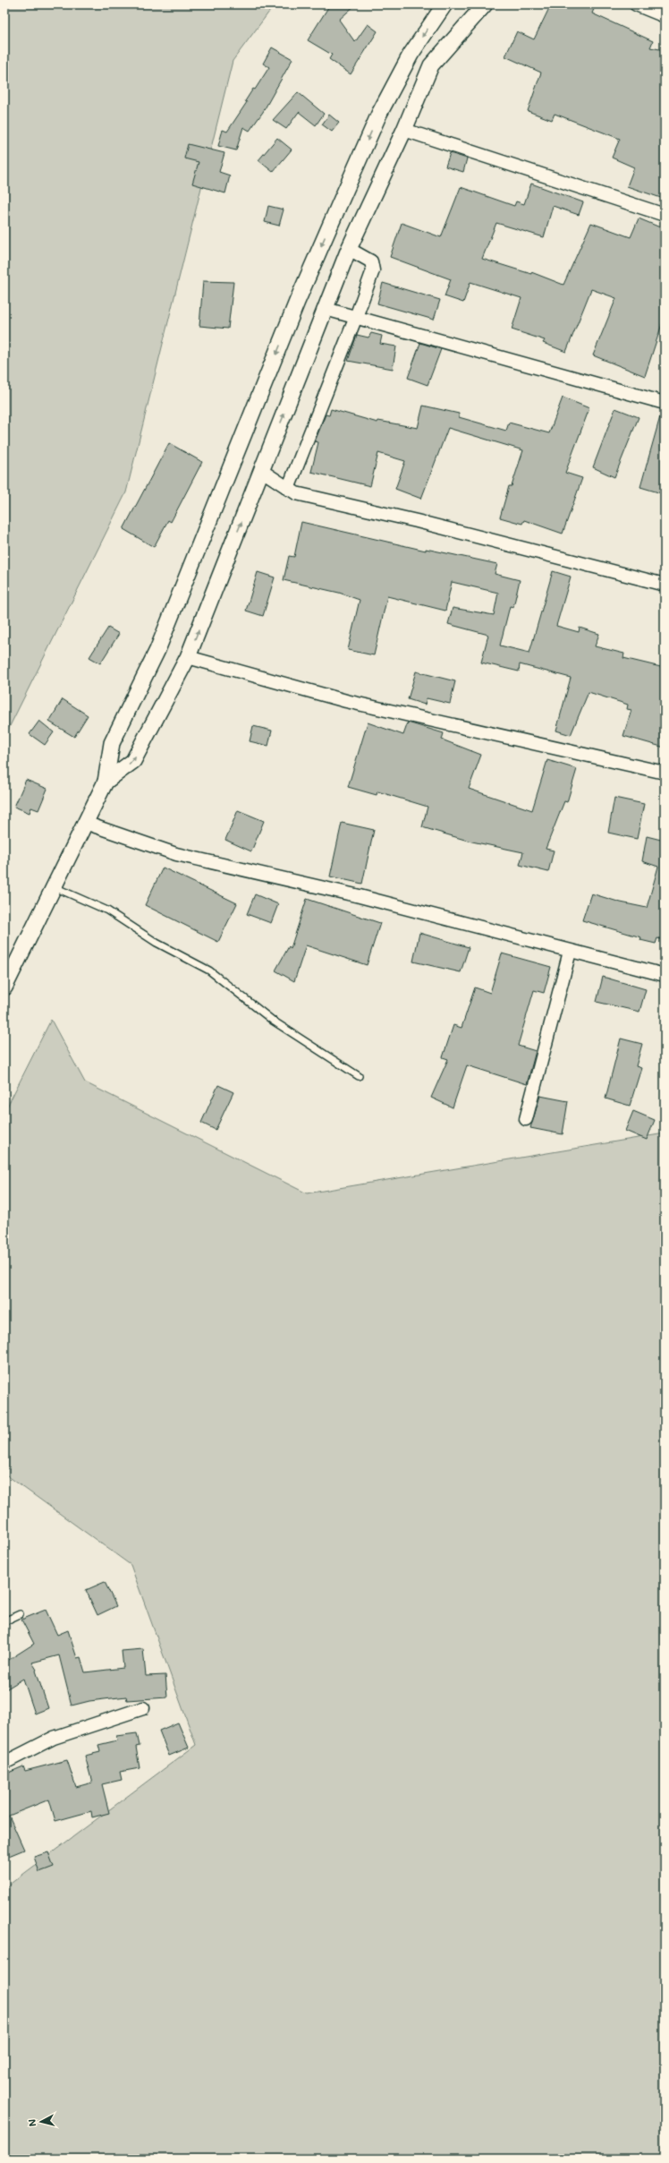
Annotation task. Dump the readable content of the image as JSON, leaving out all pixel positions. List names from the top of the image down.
{
  "north": "left"
}
